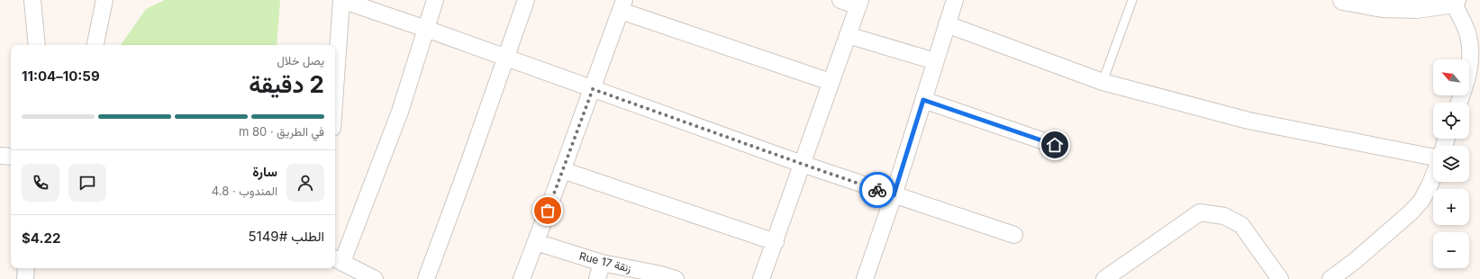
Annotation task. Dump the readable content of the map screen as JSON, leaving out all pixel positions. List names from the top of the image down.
{
  "streets": {
    "street": ["Rue 17 زنقة"]
  },
  "north": "top left",
  "page": {
    "heading": ["2 دقيقة", "يصل خلال", "10:59–11:04"],
    "panel": [
      "سارة",
      "المندوب · 4.8",
      "الطلب #5149",
      "$4.22"
    ],
    "map_buttons": ["+", "−"],
    "bar": "في الطريق · 80 m"
  }
}
